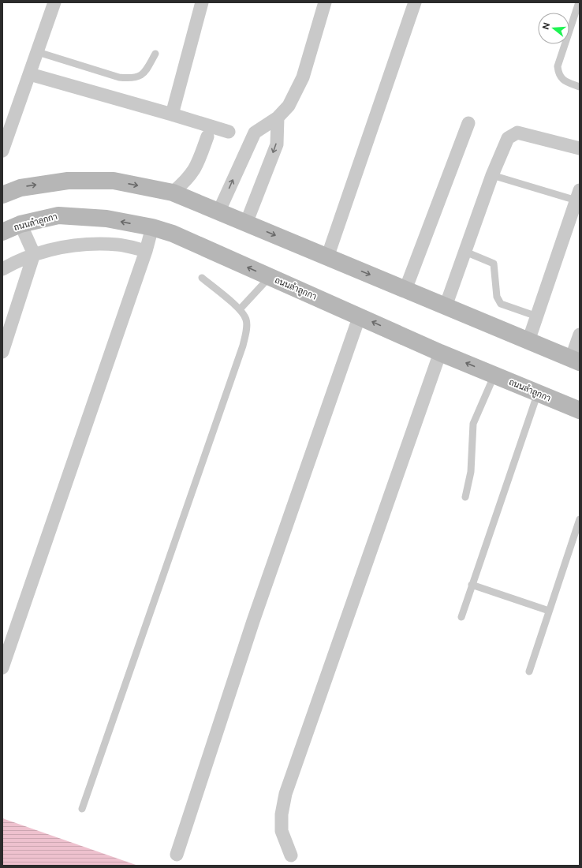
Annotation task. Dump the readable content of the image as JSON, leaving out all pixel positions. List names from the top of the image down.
{
  "streets": {
    "main road": ["ถนนลำลูกกา"]
  },
  "north": "left"
}
